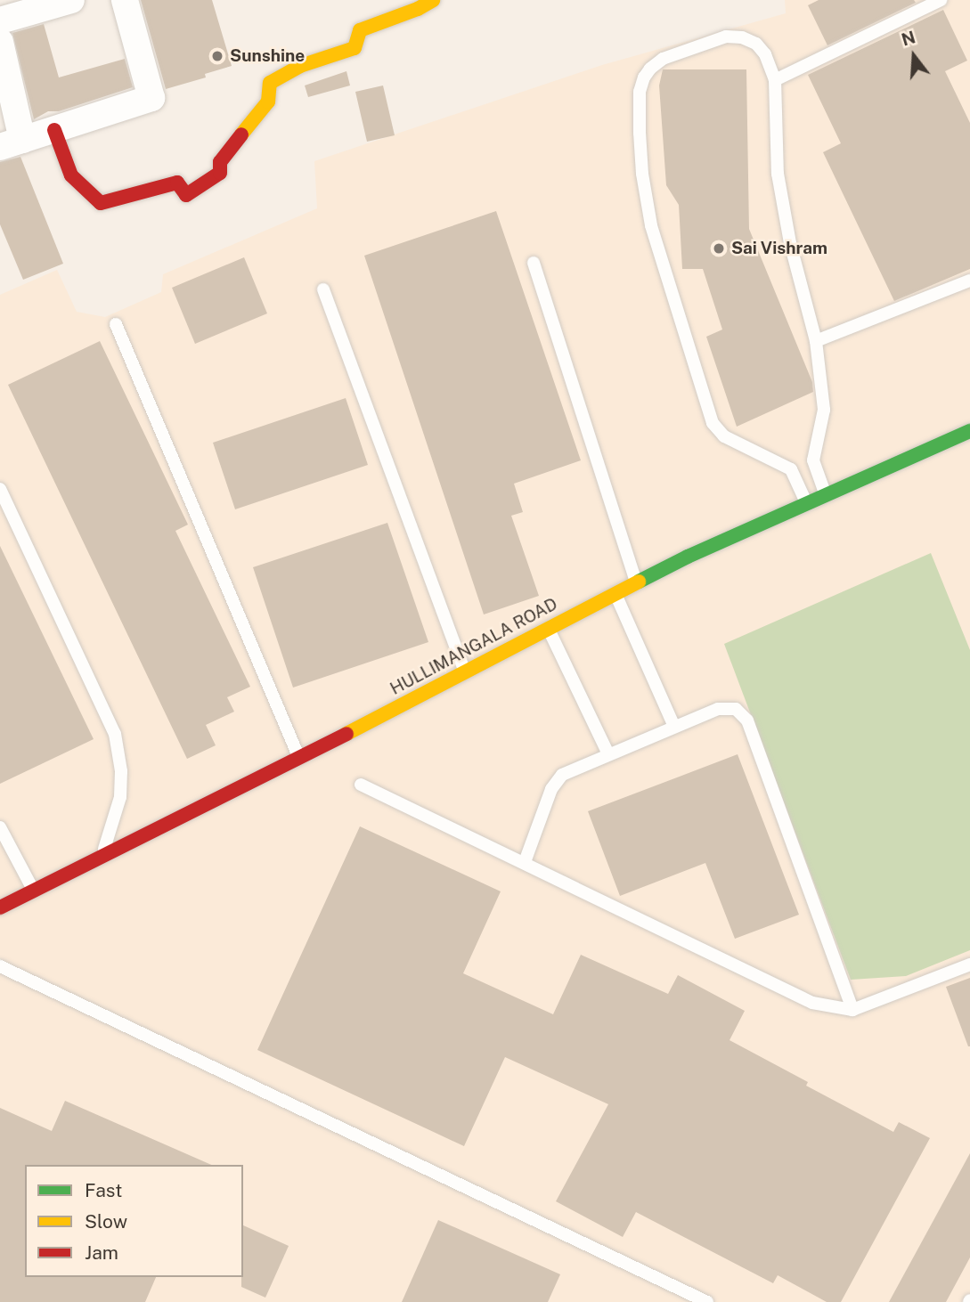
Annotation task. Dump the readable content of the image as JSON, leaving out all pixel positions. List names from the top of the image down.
{
  "streets": {
    "street": ["HULLIMANGALA ROAD"]
  },
  "places": ["Sunshine", "Sai Vishram"],
  "legend": ["Fast", "Slow", "Jam"],
  "north": "top"
}
